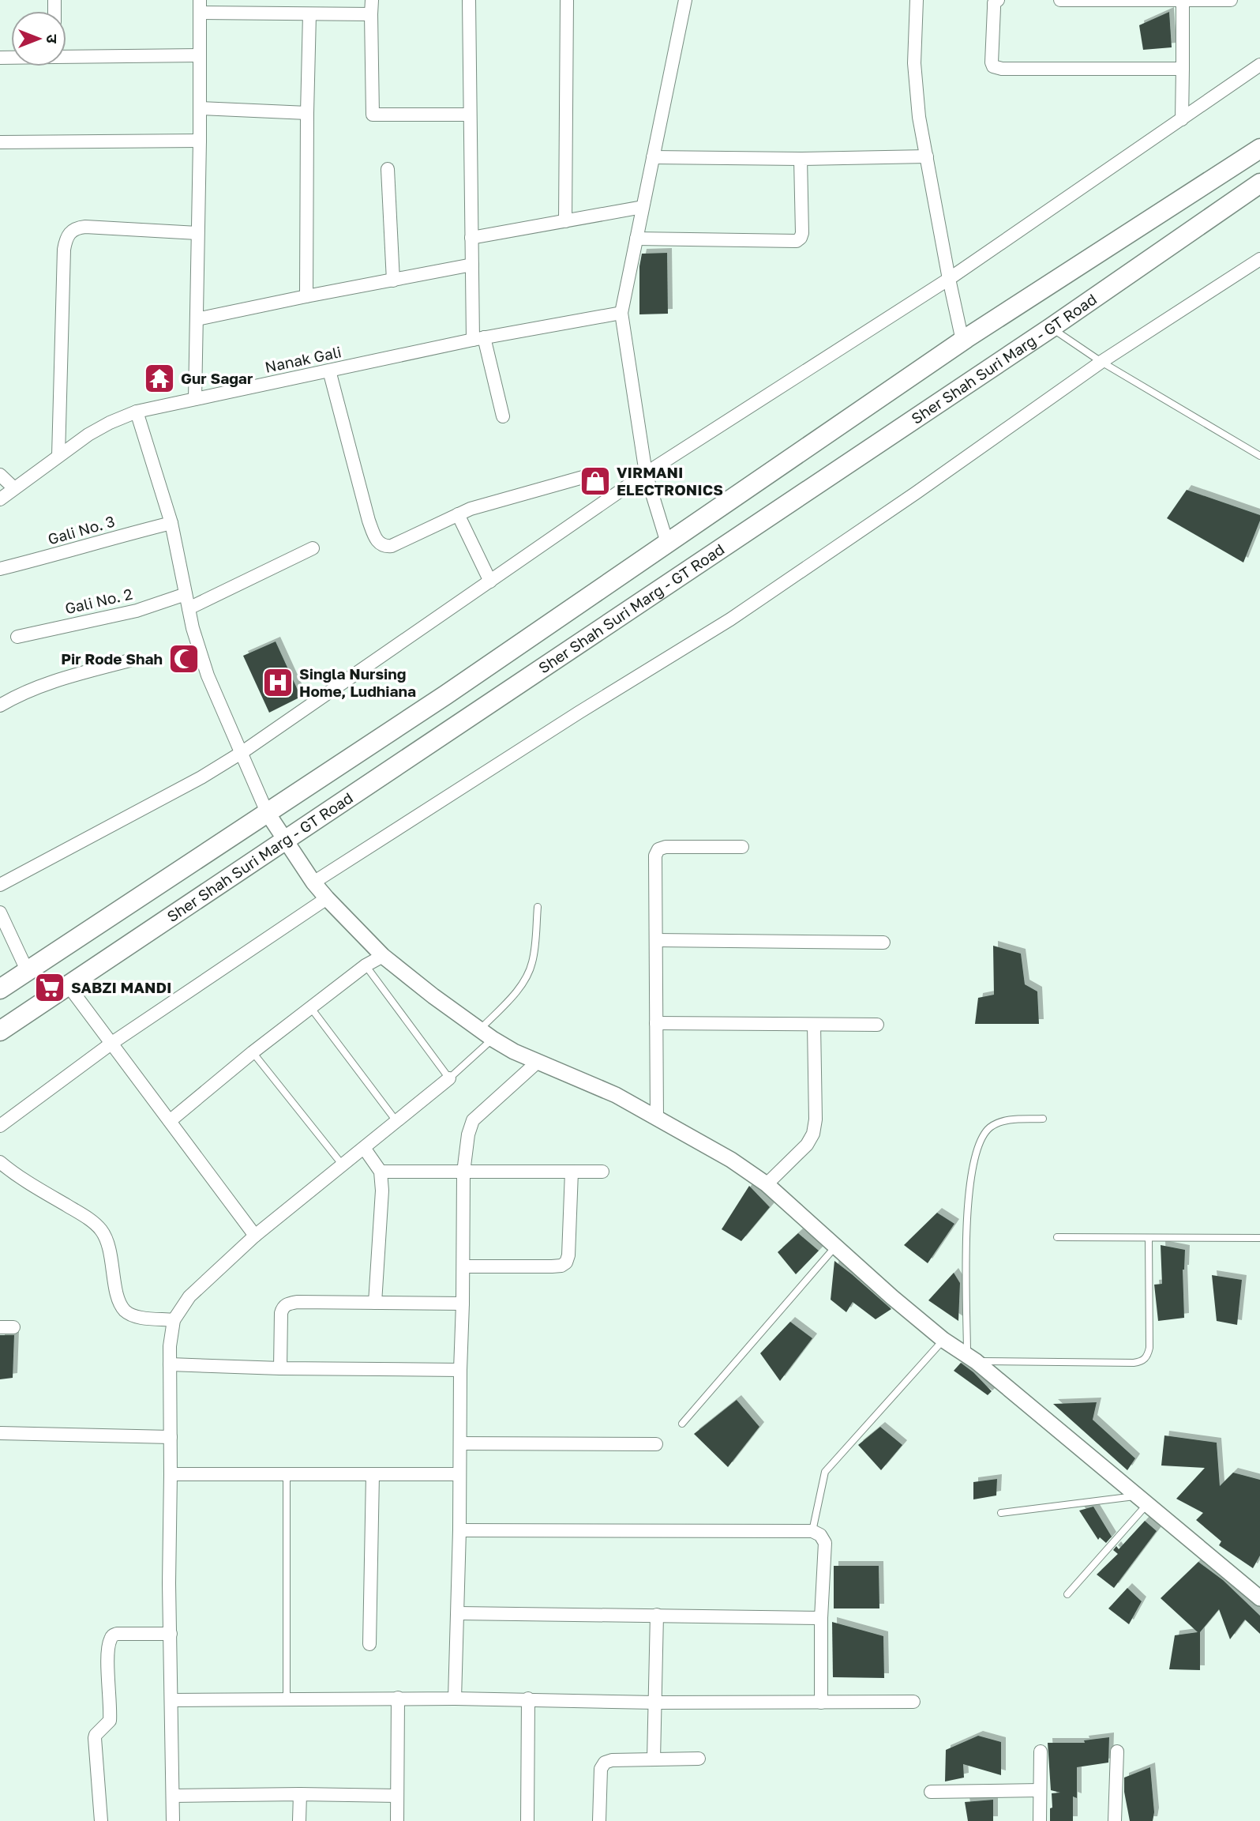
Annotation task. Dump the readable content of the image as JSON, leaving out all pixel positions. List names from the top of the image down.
{
  "streets": {
    "main road": ["Sher Shah Suri Marg - GT Road"],
    "street": ["Nanak Gali", "Gali No. 3", "Gali No. 2"]
  },
  "places": {
    "temple": ["Gur Sagar"],
    "shop": ["VIRMANI ELECTRONICS"],
    "mosque": ["Pir Rode Shah"],
    "hospital": ["Singla Nursing Home, Ludhiana"],
    "supermarket": ["SABZI MANDI"]
  },
  "north": "right"
}
